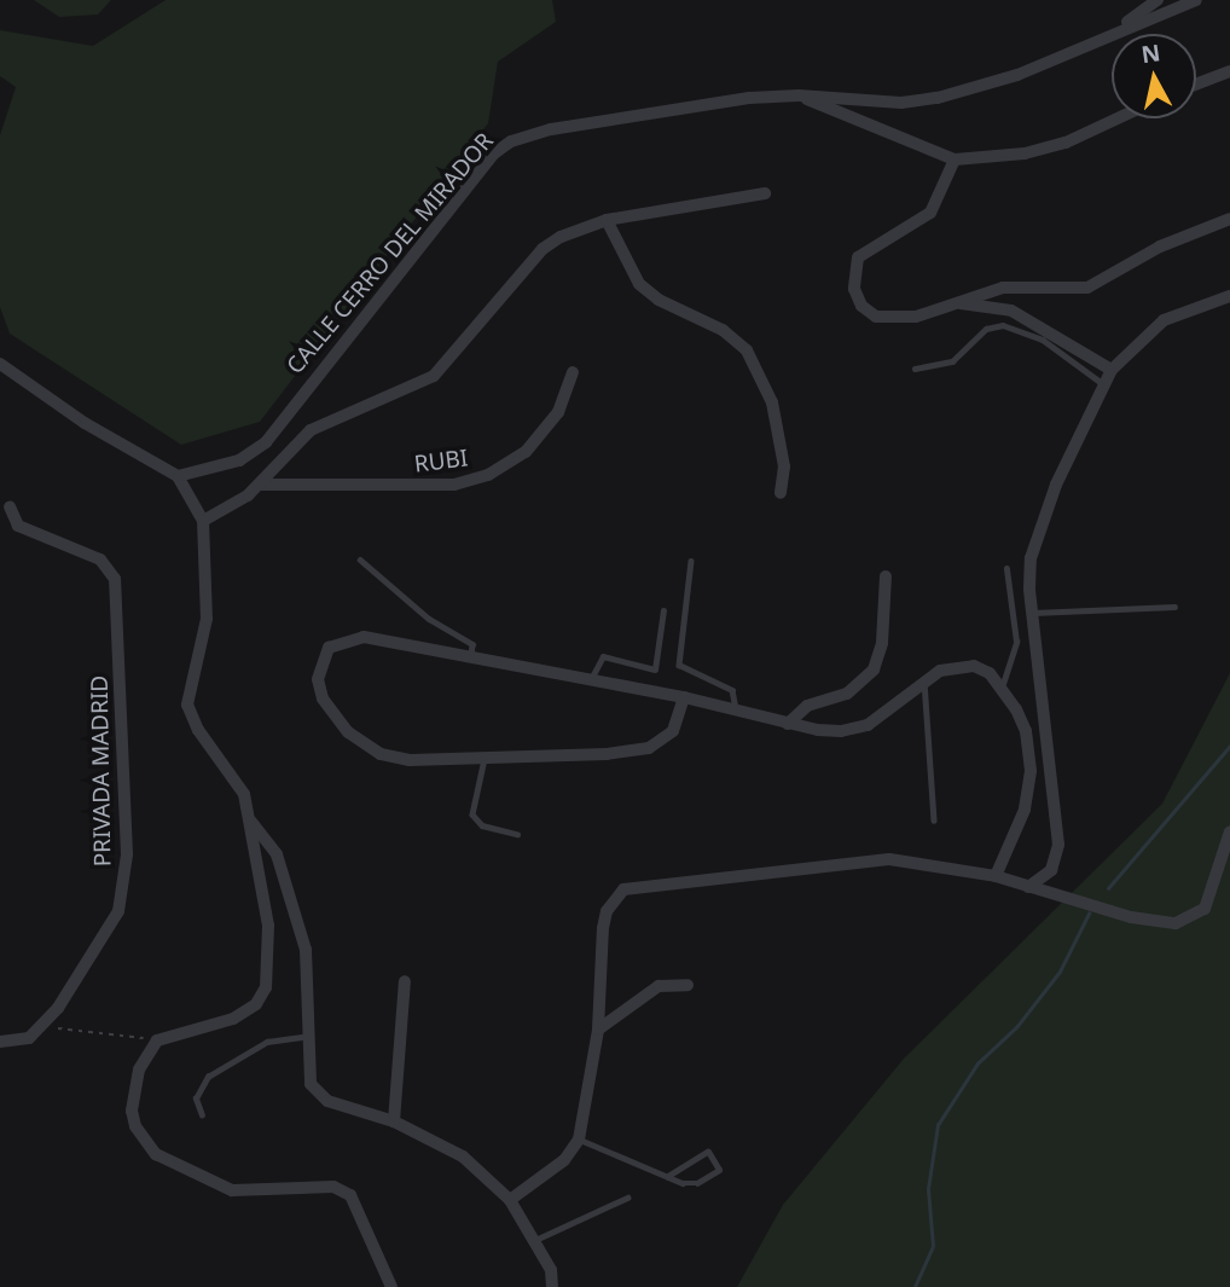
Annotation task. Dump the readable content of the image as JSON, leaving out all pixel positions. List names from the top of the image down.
{
  "streets": {
    "street": ["CALLE CERRO DEL MIRADOR", "RUBI", "PRIVADA MADRID"]
  },
  "north": "top"
}
